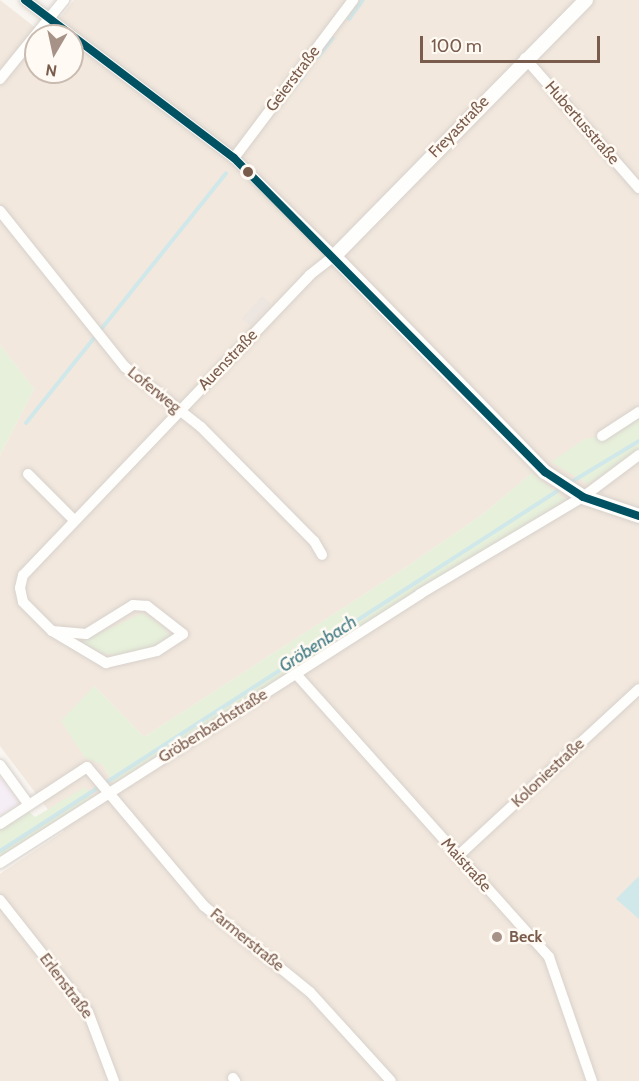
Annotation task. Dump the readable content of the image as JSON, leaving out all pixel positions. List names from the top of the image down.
{
  "streets": {
    "street": [
      "Geierstraße",
      "Hubertusstraße",
      "Freyastraße",
      "Auenstraße",
      "Loferweg",
      "Gröbenbachstraße",
      "Koloniestraße",
      "Maistraße",
      "Farmerstraße",
      "Erlenstraße"
    ]
  },
  "crossings": [
    ["Hubertusstraße", "Freyastraße"],
    ["Freyastraße", "Auenstraße"],
    ["Auenstraße", "Loferweg"],
    ["Gröbenbachstraße", "Maistraße"],
    ["Gröbenbachstraße", "Farmerstraße"],
    ["Koloniestraße", "Maistraße"]
  ],
  "water": ["Gröbenbach"],
  "places": ["Beck"],
  "scale_bar": "100 m",
  "north": "bottom"
}
